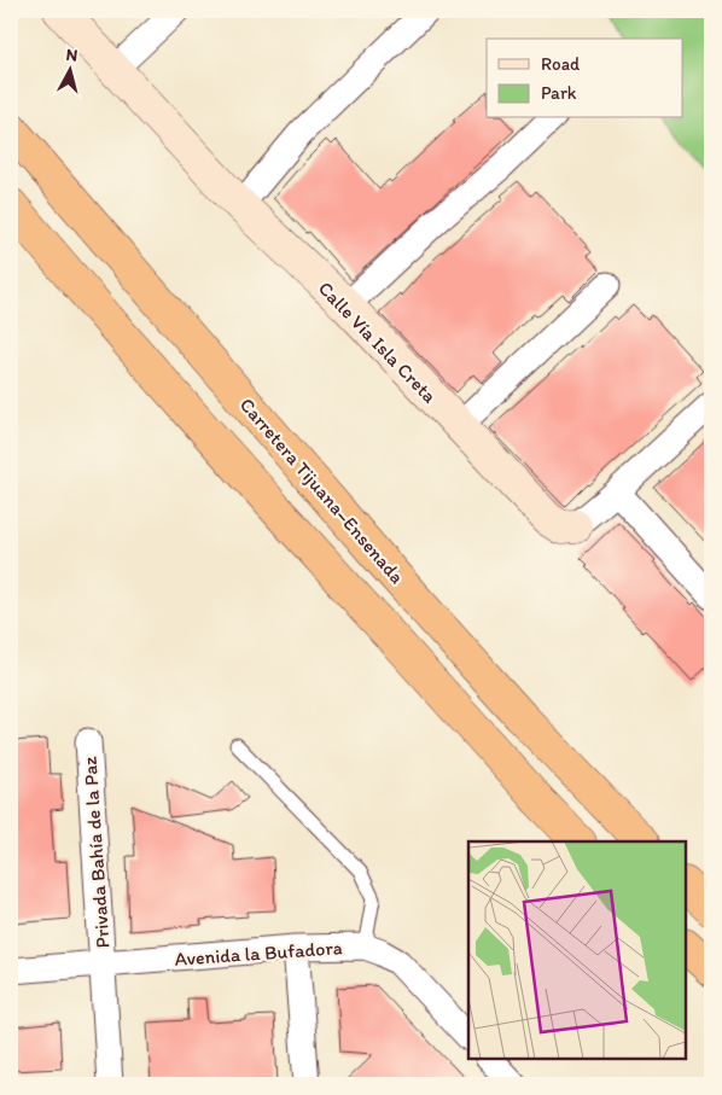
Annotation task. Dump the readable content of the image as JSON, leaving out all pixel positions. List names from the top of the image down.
{
  "streets": {
    "highway": ["Carretera Tijuana–Ensenada"],
    "street": ["Calle Vía Isla Creta", "Privada Bahía de la Paz", "Avenida la Bufadora"]
  },
  "crossings": [
    ["Privada Bahía de la Paz", "Avenida la Bufadora"]
  ],
  "legend": ["Road", "Park"],
  "north": "top"
}
